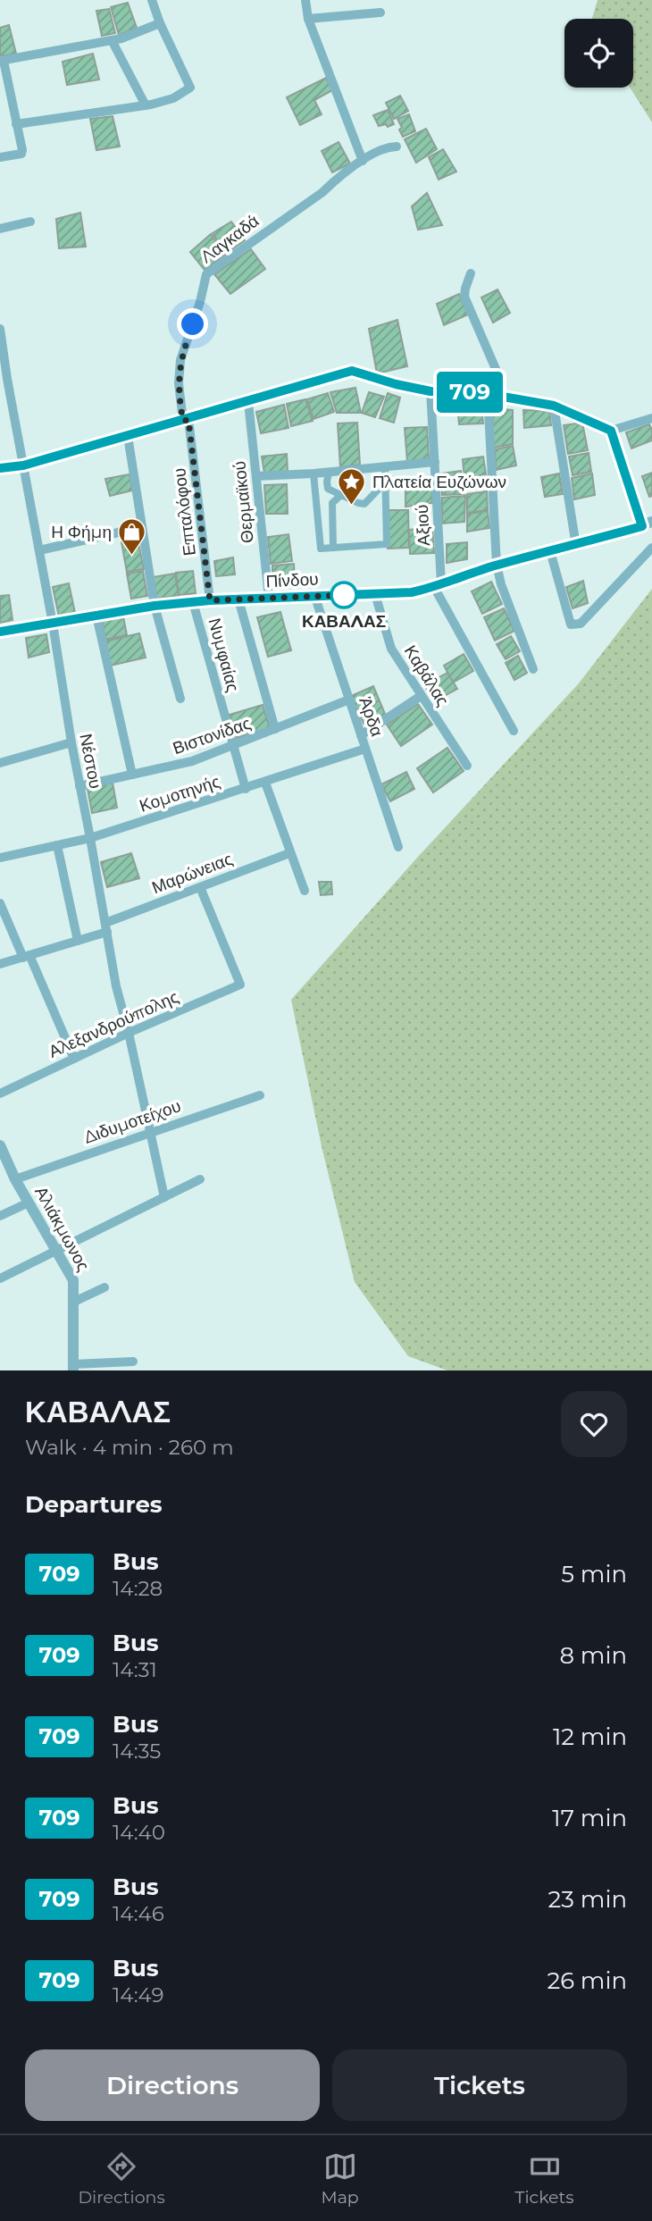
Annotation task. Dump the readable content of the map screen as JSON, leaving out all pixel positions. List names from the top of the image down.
{
  "streets": {
    "street": [
      "Λαγκαδά",
      "Θερμαϊκού",
      "Επταλόφου",
      "Αξιού",
      "Πίνδου",
      "Νυμφαίας",
      "Καβάλας",
      "Άρδα",
      "Βιστονίδας",
      "Νέστου",
      "Κομοτηνής",
      "Μαρώνειας",
      "Αλεξανδρούπολης",
      "Διδυμοτείχου",
      "Αλιάκμωνος"
    ]
  },
  "crossings": [
    ["Λαγκαδά", "Επταλόφου"],
    ["Θερμαϊκού", "Πίνδου"],
    ["Επταλόφου", "Πίνδου"],
    ["Αξιού", "Πίνδου"],
    ["Πίνδου", "Νυμφαίας"],
    ["Πίνδου", "Καβάλας"],
    ["Πίνδου", "Άρδα"],
    ["Πίνδου", "Νέστου"],
    ["Νυμφαίας", "Βιστονίδας"],
    ["Νυμφαίας", "Κομοτηνής"],
    ["Άρδα", "Βιστονίδας"],
    ["Άρδα", "Κομοτηνής"],
    ["Βιστονίδας", "Νέστου"],
    ["Νέστου", "Κομοτηνής"],
    ["Νέστου", "Μαρώνειας"],
    ["Νέστου", "Αλεξανδρούπολης"],
    ["Νέστου", "Διδυμοτείχου"],
    ["Μαρώνειας", "Αλεξανδρούπολης"],
    ["Διδυμοτείχου", "Αλιάκμωνος"]
  ],
  "places": {
    "place": ["Πλατεία Ευζώνων"],
    "shop": ["Η Φήμη"],
    "other": ["ΚΑΒΑΛΑΣ"]
  },
  "lines": ["bus line 709"],
  "page": {
    "on_map": "709",
    "heading": [
      ["ΚΑΒΑΛΑΣ", "Walk · 4 min · 260 m"],
      "Departures"
    ],
    "list": [
      {
        "mark": "709",
        "name": "Bus",
        "note": "14:28",
        "value": "5 min"
      },
      {
        "mark": "709",
        "name": "Bus",
        "note": "14:31",
        "value": "8 min"
      },
      {
        "mark": "709",
        "name": "Bus",
        "note": "14:35",
        "value": "12 min"
      },
      {
        "mark": "709",
        "name": "Bus",
        "note": "14:40",
        "value": "17 min"
      },
      {
        "mark": "709",
        "name": "Bus",
        "note": "14:46",
        "value": "23 min"
      },
      {
        "mark": "709",
        "name": "Bus",
        "note": "14:49",
        "value": "26 min"
      }
    ],
    "buttons": ["Directions", "Tickets"],
    "tabs": ["Directions", "Map", "Tickets"]
  }
}
